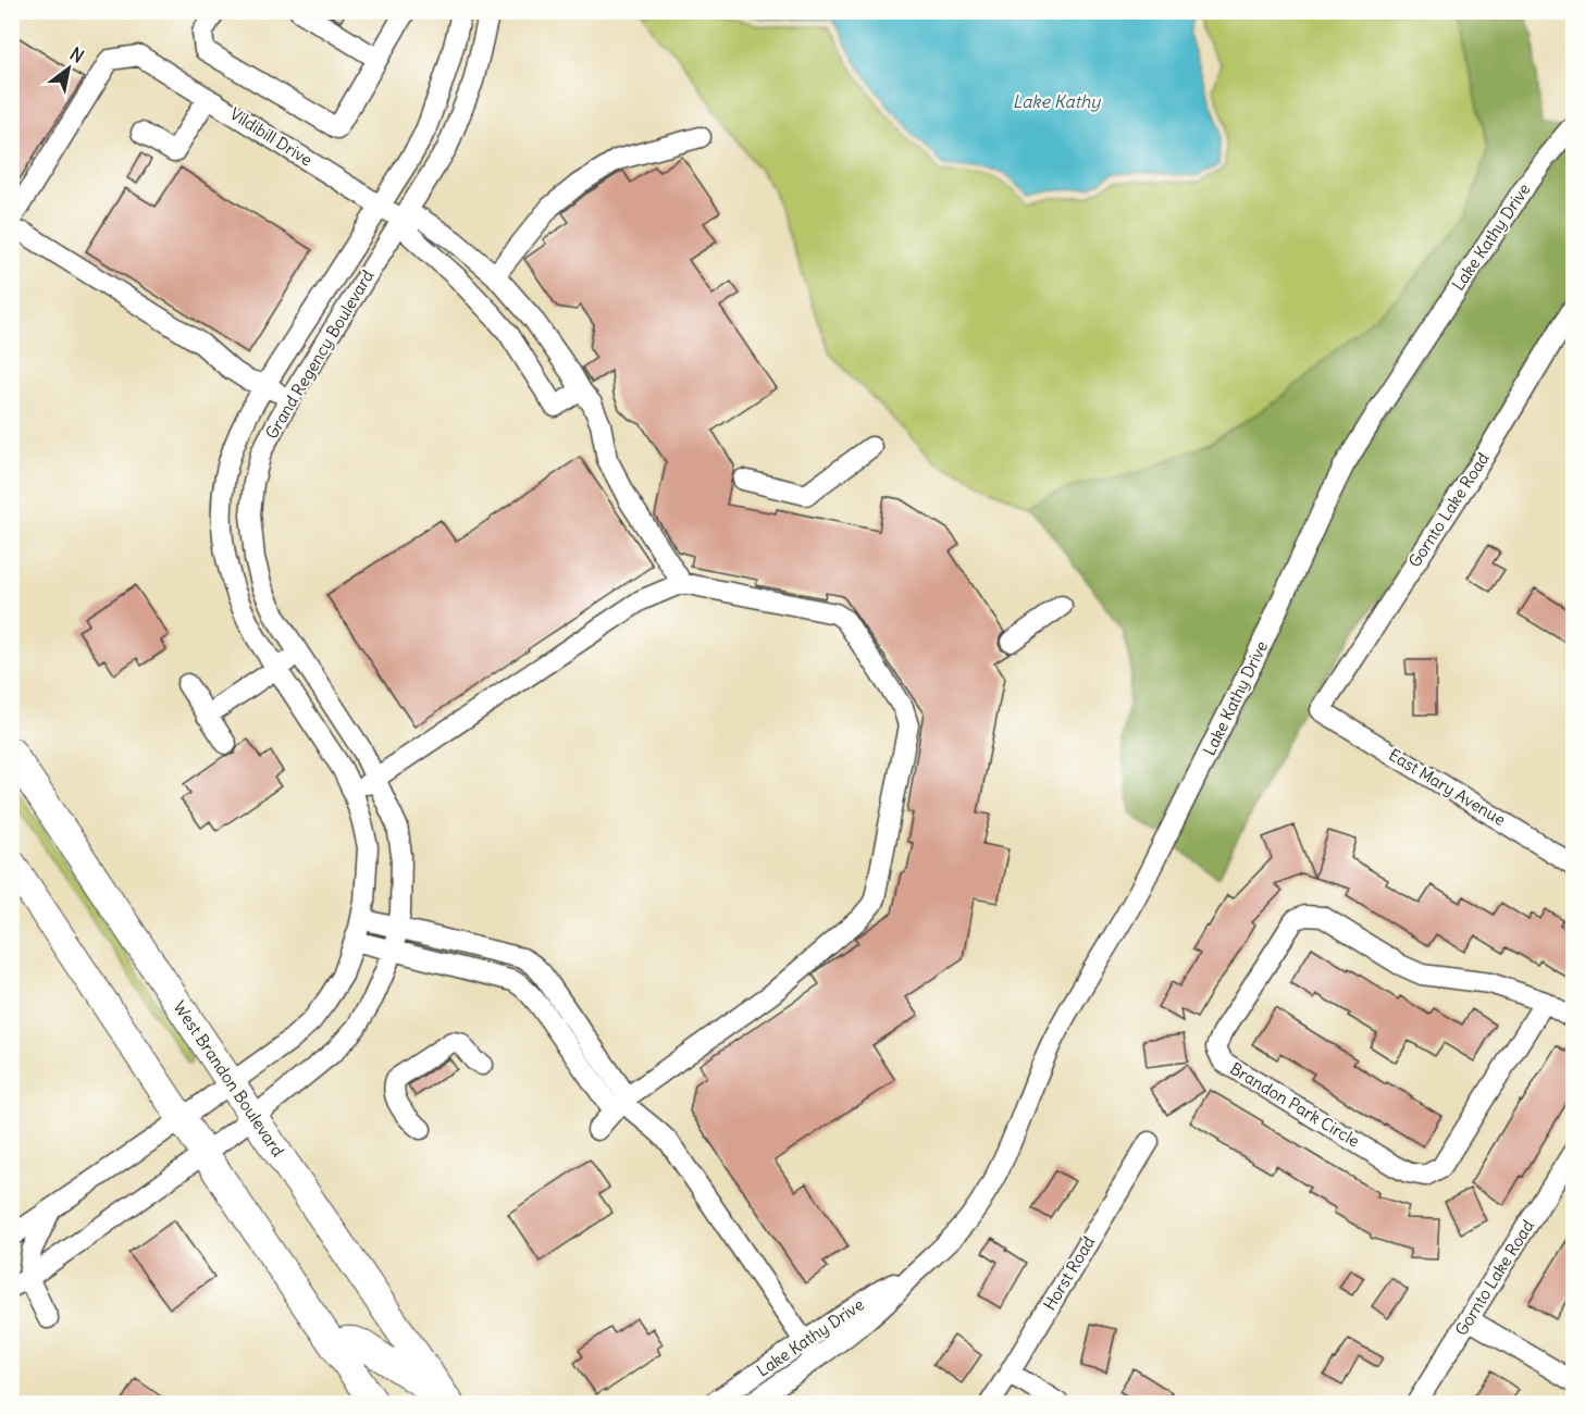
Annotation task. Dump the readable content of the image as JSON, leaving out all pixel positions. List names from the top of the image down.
{
  "streets": {
    "highway": ["West Brandon Boulevard"],
    "street": [
      "Vildibill Drive",
      "Lake Kathy Drive",
      "Grand Regency Boulevard",
      "Gornto Lake Road",
      "East Mary Avenue",
      "Brandon Park Circle",
      "Horst Road"
    ]
  },
  "crossings": [
    ["Vildibill Drive", "Grand Regency Boulevard"],
    ["Grand Regency Boulevard", "West Brandon Boulevard"],
    ["Gornto Lake Road", "East Mary Avenue"]
  ],
  "water": ["Lake Kathy"],
  "north": "top right"
}
